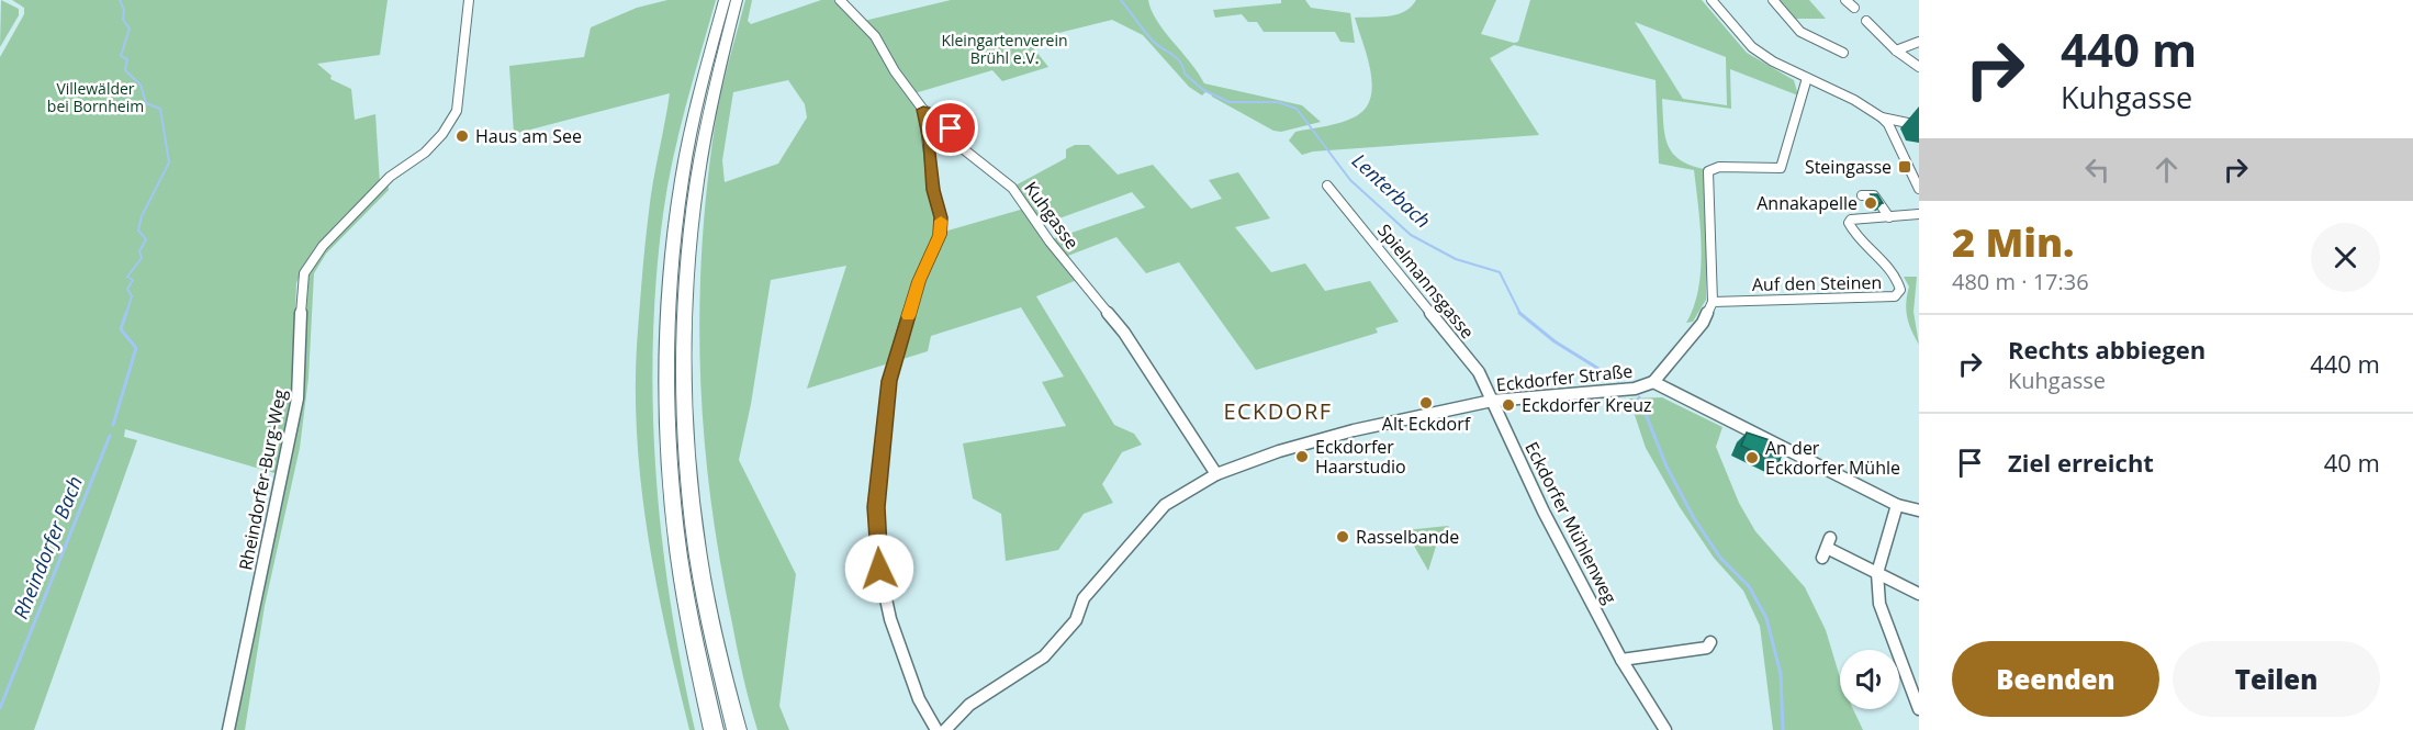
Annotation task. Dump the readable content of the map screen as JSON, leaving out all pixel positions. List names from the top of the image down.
{
  "streets": {
    "street": [
      "Kuhgasse",
      "Spielmannsgasse",
      "Auf den Steinen",
      "Eckdorfer Straße",
      "Rheindorfer-Burg-Weg",
      "Eckdorfer Mühlenweg"
    ]
  },
  "crossings": [
    ["Kuhgasse", "Eckdorfer Straße"],
    ["Spielmannsgasse", "Eckdorfer Straße"],
    ["Spielmannsgasse", "Eckdorfer Mühlenweg"],
    ["Eckdorfer Straße", "Eckdorfer Mühlenweg"]
  ],
  "districts": ["ECKDORF"],
  "water": ["Lenterbach", "Rheindorfer Bach"],
  "parks": ["Kleingartenverein Brühl e.V.", "Villewälder bei Bornheim"],
  "places": {
    "other": [
      "Haus am See",
      "Annakapelle",
      "Alt Eckdorf",
      "Eckdorfer Kreuz",
      "Eckdorfer Haarstudio",
      "An der Eckdorfer Mühle",
      "Rasselbande"
    ],
    "transit": ["Steingasse"]
  },
  "page": {
    "turn": ["440 m", "Kuhgasse"],
    "heading": ["2 Min.", "480 m · 17:36"],
    "list": [
      {
        "name": "Rechts abbiegen",
        "note": "Kuhgasse",
        "value": "440 m"
      },
      {
        "name": "Ziel erreicht",
        "value": "40 m"
      }
    ],
    "buttons": ["Beenden", "Teilen"]
  }
}
